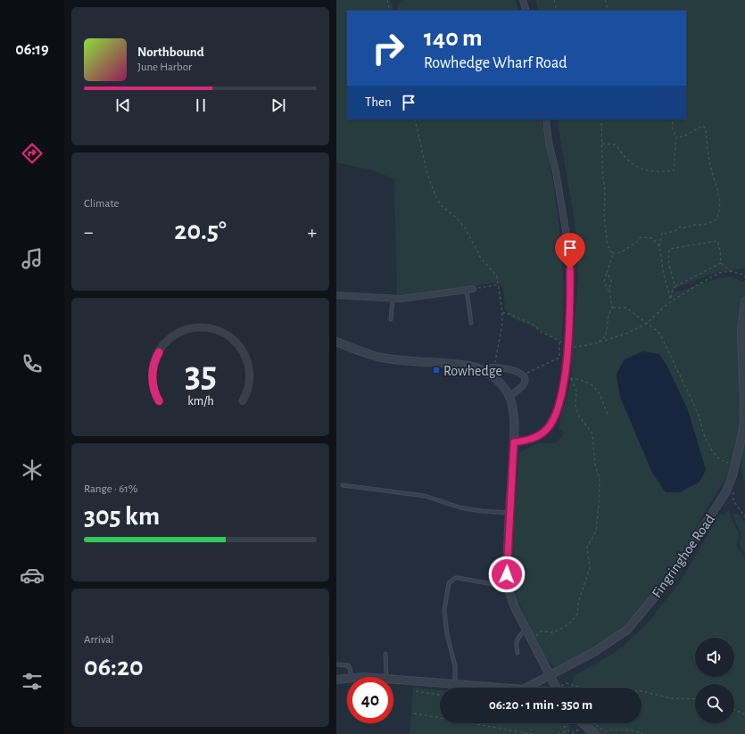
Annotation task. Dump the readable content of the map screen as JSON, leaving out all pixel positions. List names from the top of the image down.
{
  "streets": {
    "street": ["Fingringhoe Road"]
  },
  "places": {
    "transit": ["Rowhedge"]
  },
  "page": {
    "tabs": "06:19",
    "turn": ["140 m", "Rowhedge Wharf Road"],
    "song": ["Northbound", "June Harbor"],
    "then": "Then",
    "tile": [
      "Climate",
      ["Range · 61%", "305 km"],
      ["Arrival", "06:20"]
    ],
    "heat": ["−", "20.5°", "+"],
    "limit": "40",
    "trip": "06:20 · 1 min · 350 m",
    "gauge": ["35", "km/h"]
  }
}
